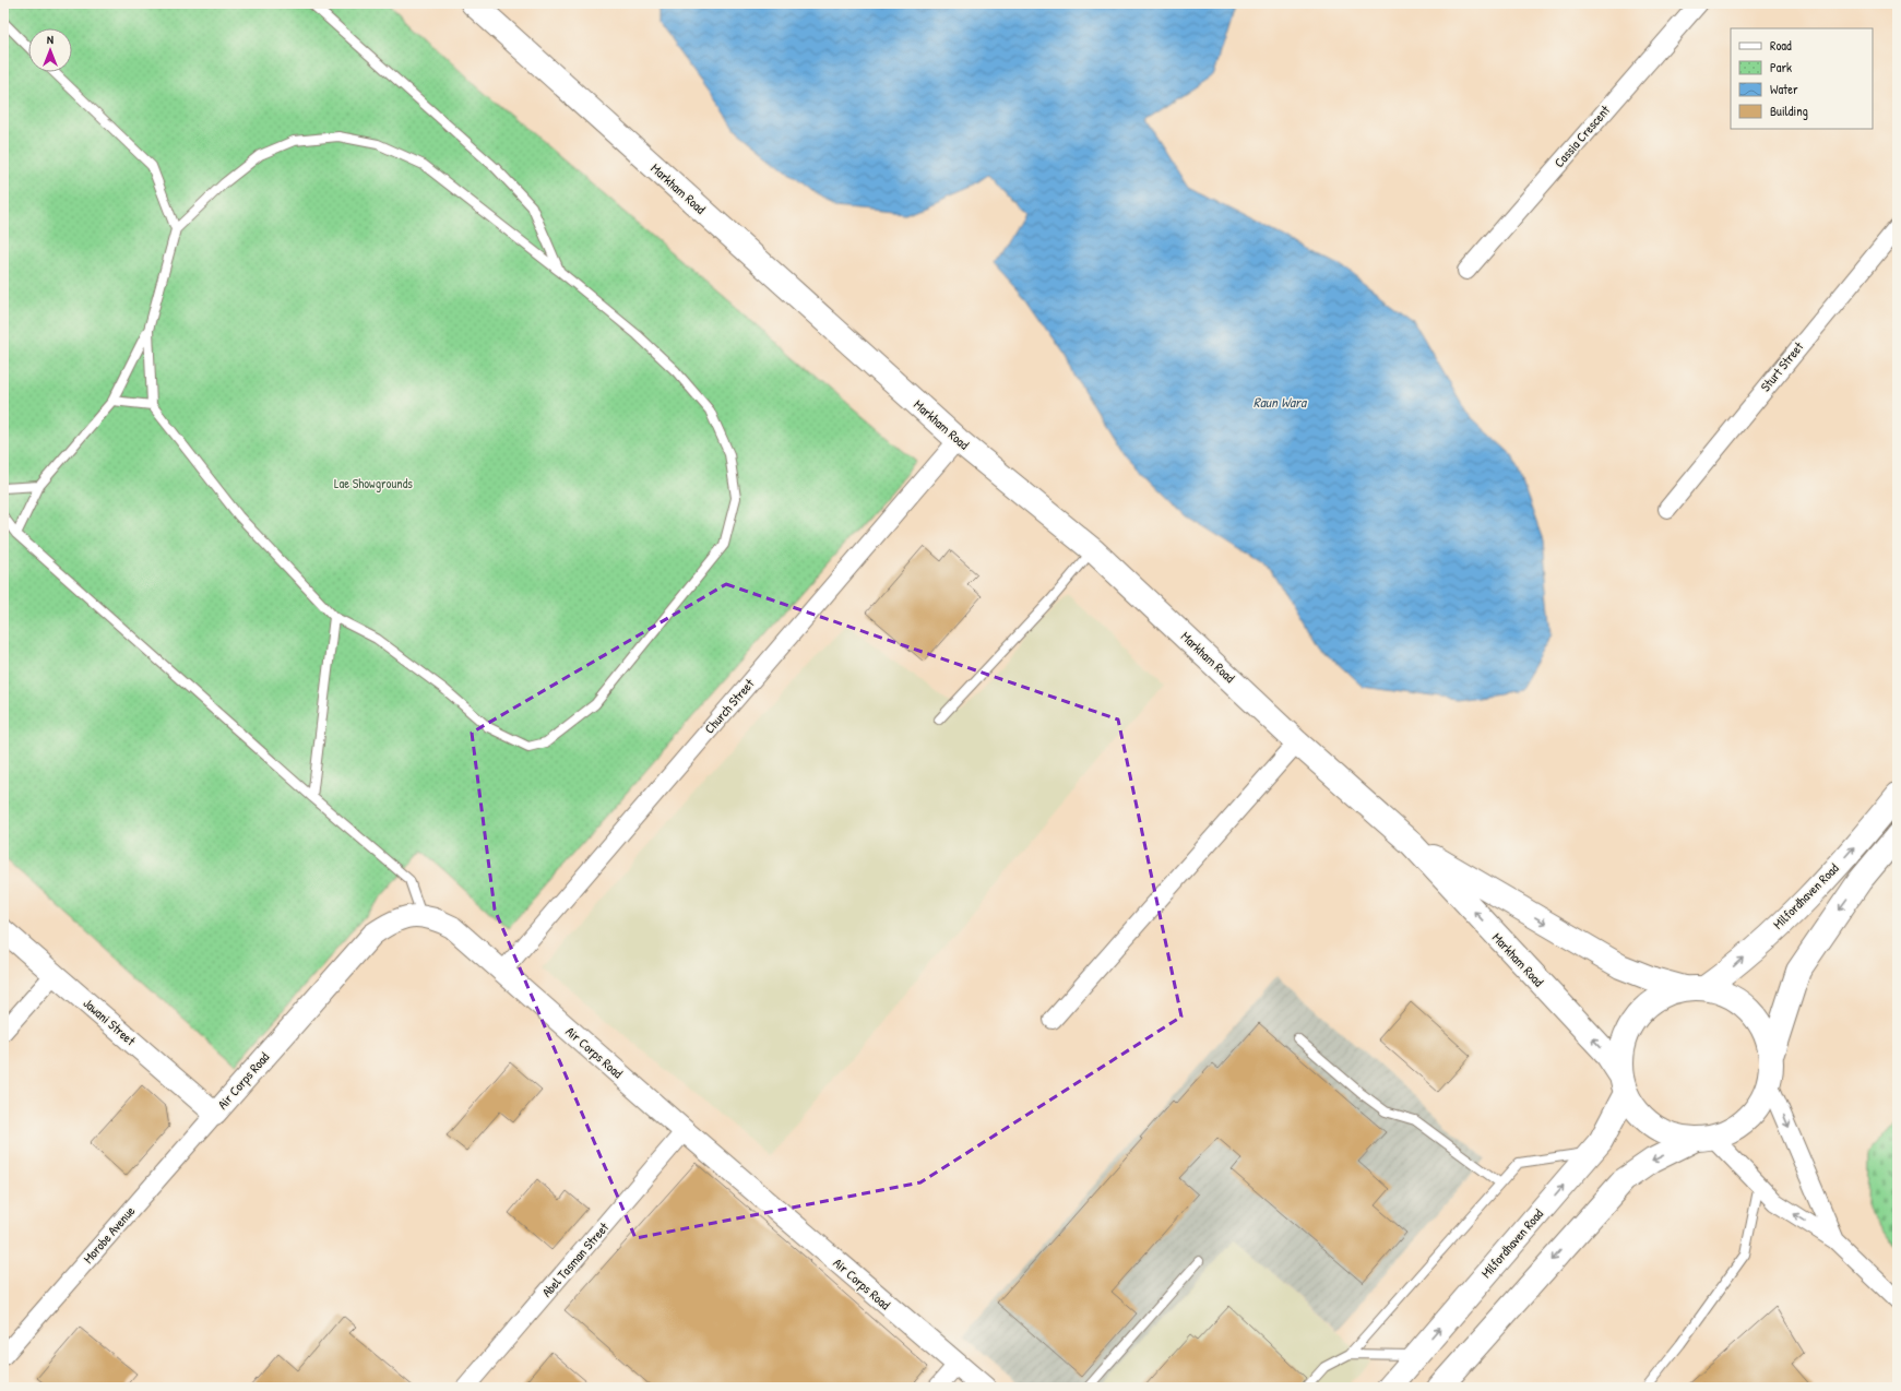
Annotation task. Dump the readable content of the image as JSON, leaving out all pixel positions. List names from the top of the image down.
{
  "streets": {
    "main road": ["Markham Road", "Milfordhaven Road"],
    "street": [
      "Cassia Crescent",
      "Sturt Street",
      "Church Street",
      "Jawani Street",
      "Air Corps Road",
      "Morobe Avenue",
      "Abel Tasman Street"
    ]
  },
  "crossings": [
    ["Markham Road", "Church Street"],
    ["Markham Road", "Milfordhaven Road"],
    ["Church Street", "Air Corps Road"],
    ["Jawani Street", "Air Corps Road"],
    ["Jawani Street", "Morobe Avenue"],
    ["Air Corps Road", "Morobe Avenue"],
    ["Air Corps Road", "Abel Tasman Street"]
  ],
  "water": ["Raun Wara"],
  "parks": ["Lae Showgrounds"],
  "legend": [
    "Road",
    "Park",
    "Water",
    "Building"
  ],
  "north": "top"
}
